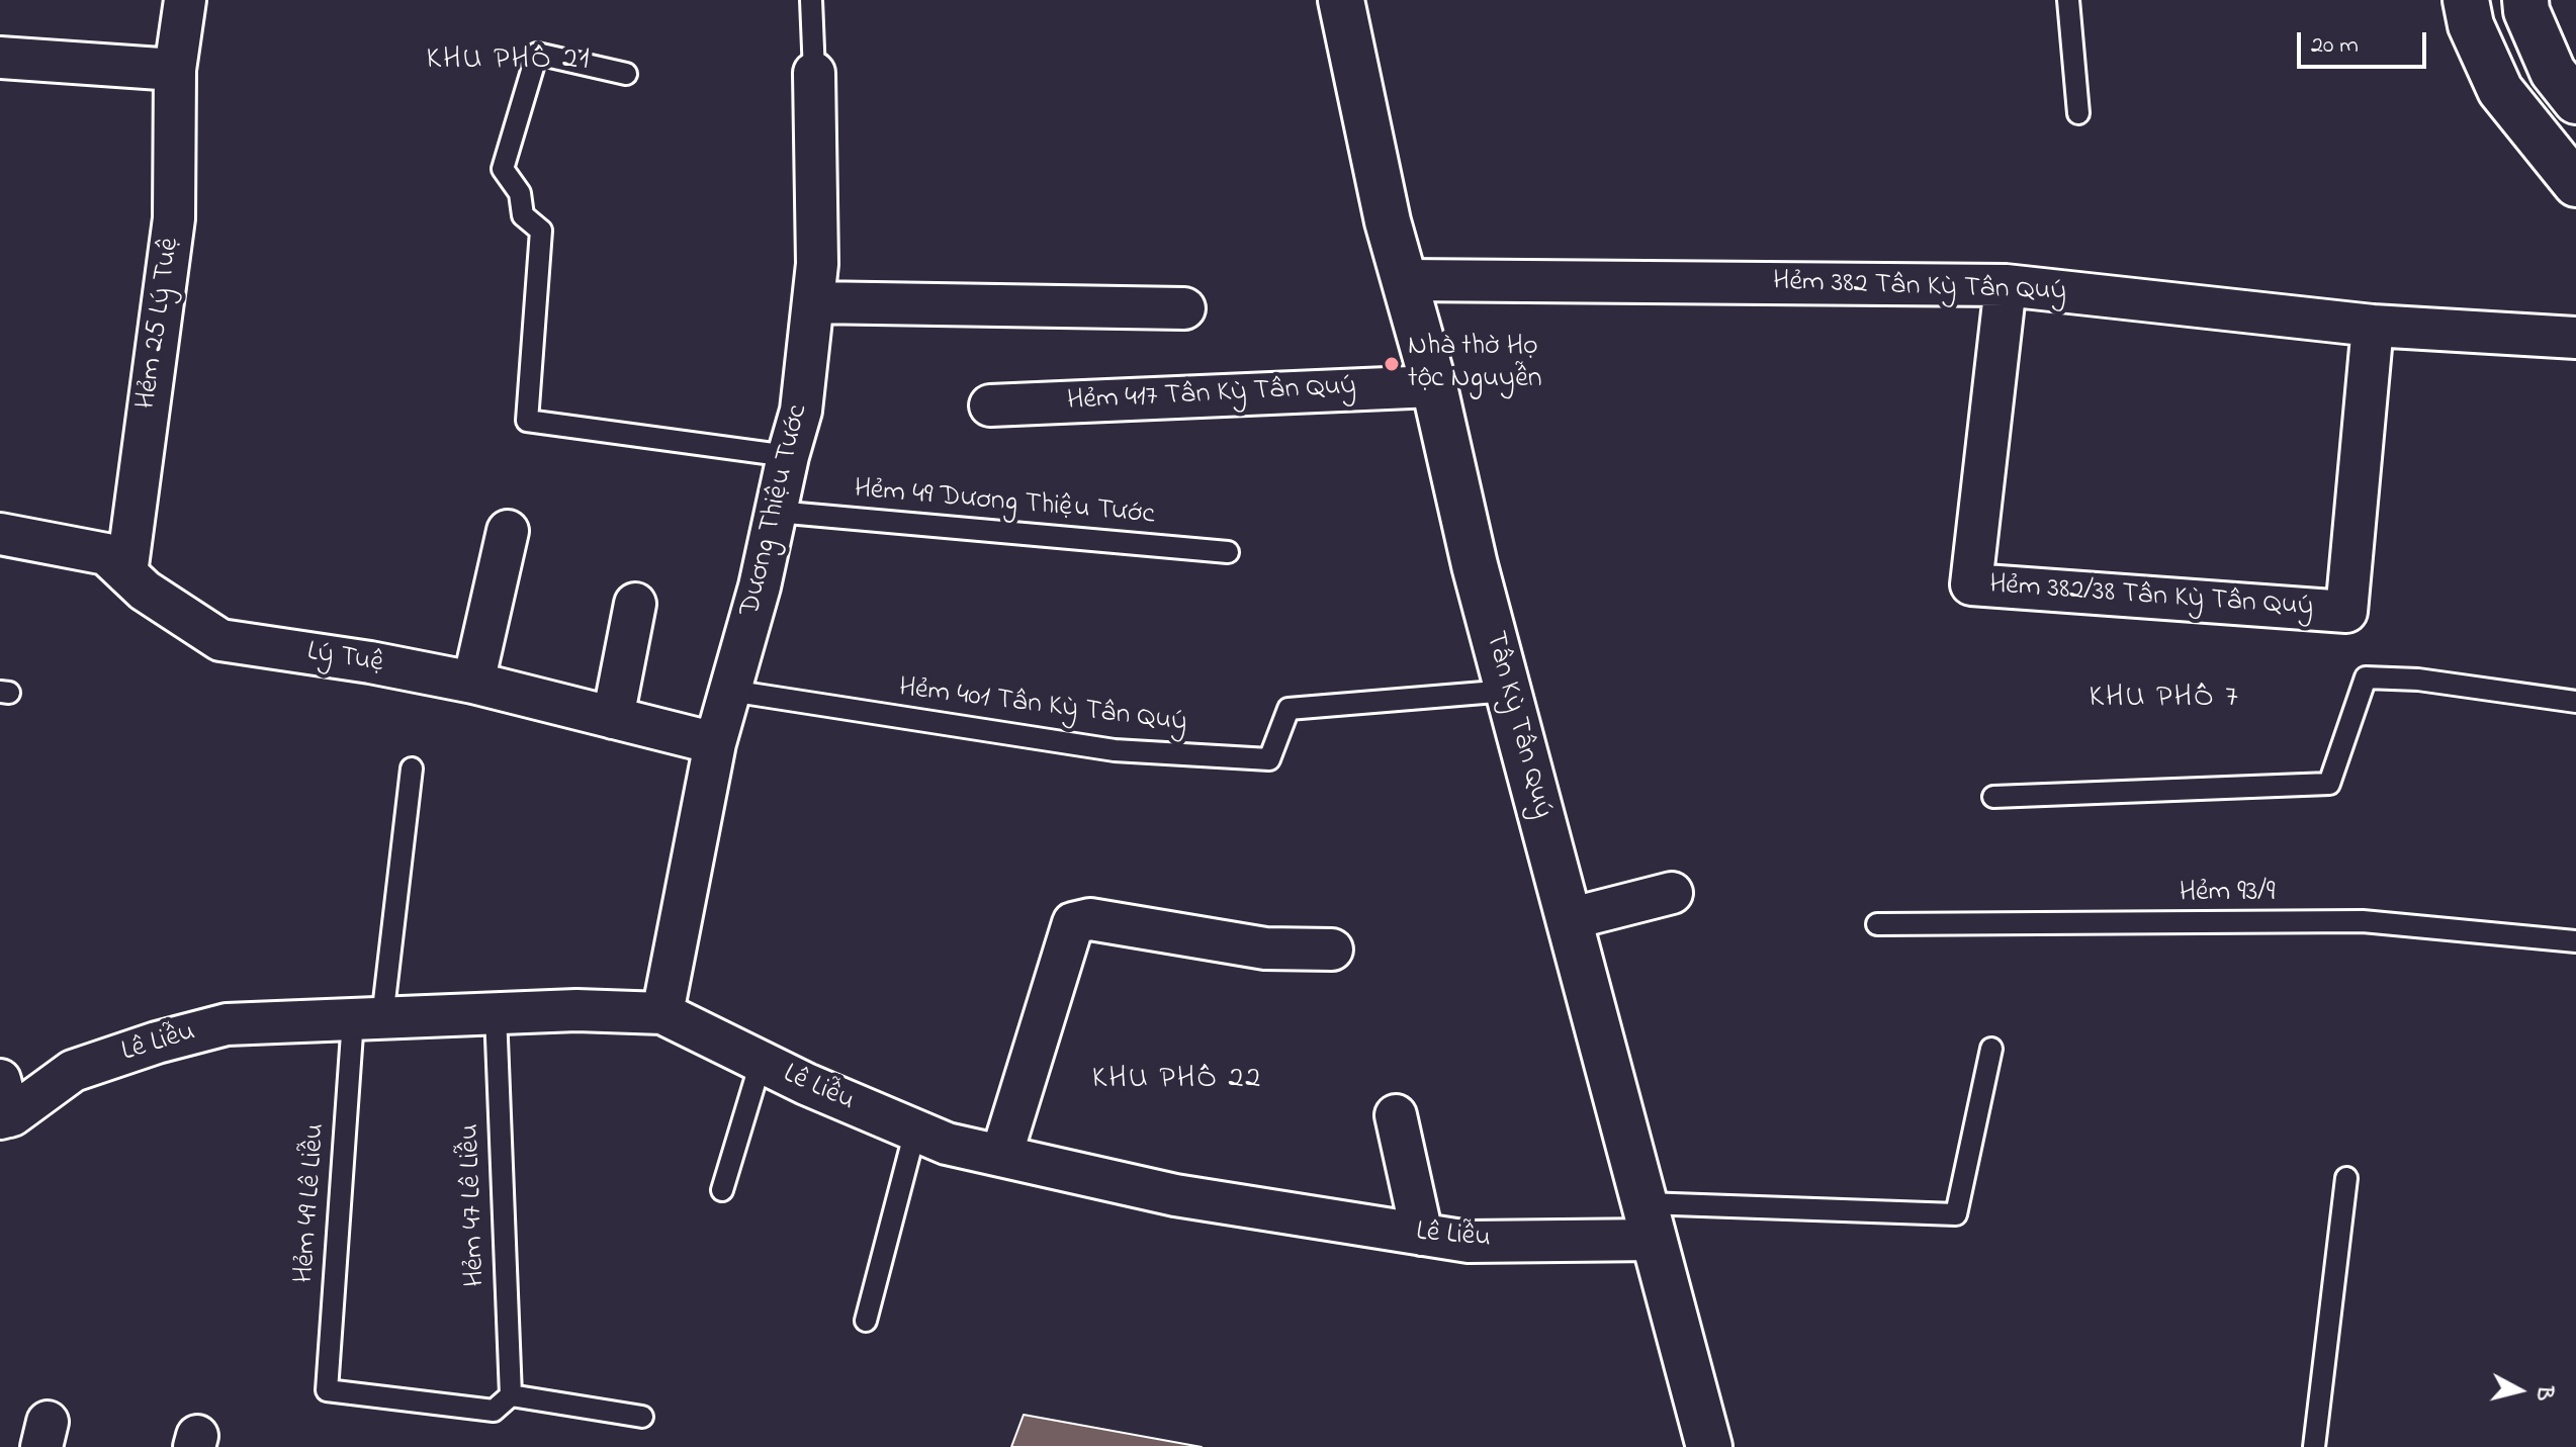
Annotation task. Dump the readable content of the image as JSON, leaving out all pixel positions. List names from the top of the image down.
{
  "streets": {
    "main road": ["Tân Kỳ Tân Quý"],
    "street": [
      "Hẻm 382 Tân Kỳ Tân Quý",
      "Hẻm 25 Lý Tuệ",
      "Hẻm 417 Tân Kỳ Tân Quý",
      "Dương Thiệu Tước",
      "Hẻm 382/38 Tân Kỳ Tân Quý",
      "Lý Tuệ",
      "Lê Liễu"
    ],
    "lane": [
      "Hẻm 49 Dương Thiệu Tước",
      "Hẻm 401 Tân Kỳ Tân Quý",
      "Hẻm 93/9",
      "Hẻm 49 Lê Liễu",
      "Hẻm 47 Lê Liễu"
    ]
  },
  "crossings": [
    ["Hẻm 382 Tân Kỳ Tân Quý", "Hẻm 382/38 Tân Kỳ Tân Quý"],
    ["Hẻm 382 Tân Kỳ Tân Quý", "Tân Kỳ Tân Quý"],
    ["Hẻm 25 Lý Tuệ", "Lý Tuệ"],
    ["Hẻm 417 Tân Kỳ Tân Quý", "Tân Kỳ Tân Quý"],
    ["Hẻm 49 Dương Thiệu Tước", "Dương Thiệu Tước"],
    ["Dương Thiệu Tước", "Lý Tuệ"],
    ["Dương Thiệu Tước", "Hẻm 401 Tân Kỳ Tân Quý"],
    ["Dương Thiệu Tước", "Lê Liễu"],
    ["Hẻm 401 Tân Kỳ Tân Quý", "Tân Kỳ Tân Quý"],
    ["Tân Kỳ Tân Quý", "Lê Liễu"],
    ["Lê Liễu", "Hẻm 49 Lê Liễu"],
    ["Lê Liễu", "Hẻm 47 Lê Liễu"],
    ["Hẻm 49 Lê Liễu", "Hẻm 47 Lê Liễu"]
  ],
  "districts": ["KHU PHỐ 21", "KHU PHỐ 7", "KHU PHỐ 22"],
  "places": ["Nhà thờ Họ tộc Nguyễn"],
  "scale_bar": "20 m",
  "north": "right"
}
